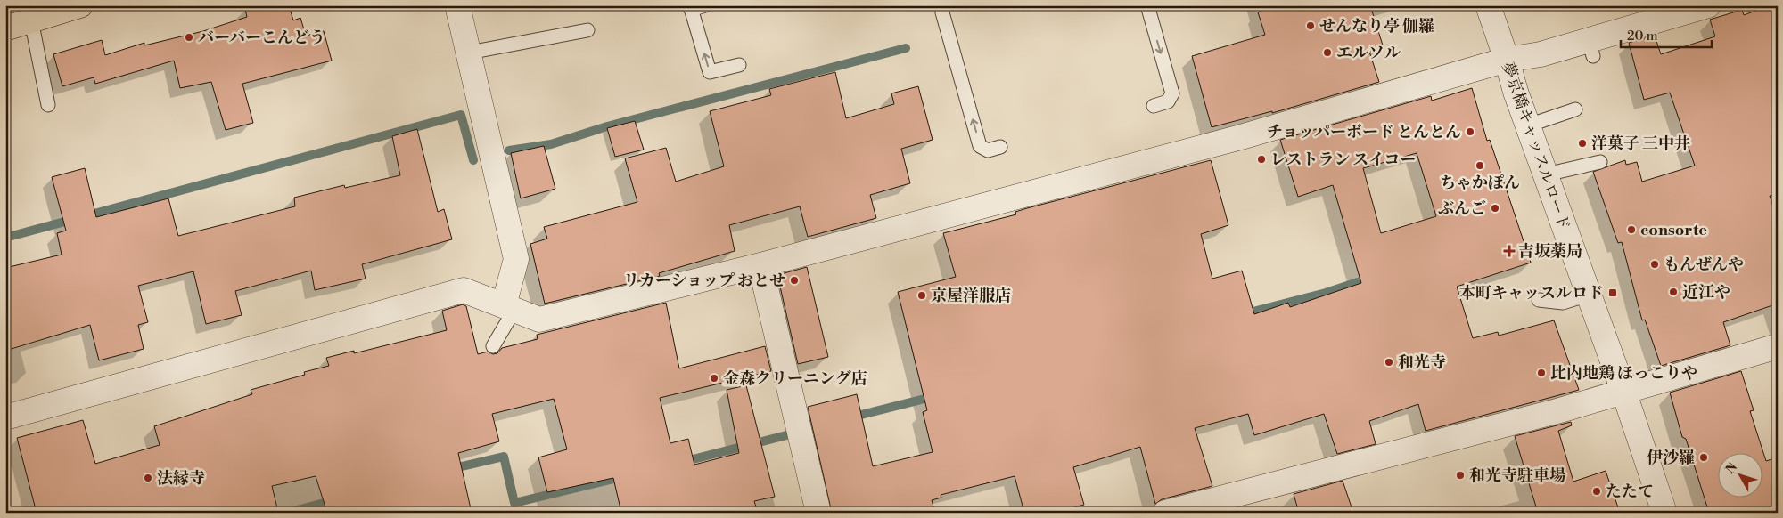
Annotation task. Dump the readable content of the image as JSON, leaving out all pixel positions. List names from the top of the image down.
{
  "streets": {
    "street": ["夢京橋キャッスルロード"]
  },
  "places": {
    "other": [
      "せんなり亭 伽羅",
      "バーバーこんどう",
      "エルソル",
      "チョッパーボード とんとん",
      "洋菓子 三中井",
      "レストラン スイコー",
      "ちゃかぽん",
      "ぶんご",
      "consorte",
      "もんぜんや",
      "リカーショップ おとせ",
      "近江や",
      "京屋洋服店",
      "和光寺",
      "比内地鶏 ほっこりや",
      "金森クリーニング店",
      "伊沙羅",
      "和光寺駐車場",
      "法縁寺",
      "たたて"
    ],
    "health": ["吉坂薬局"],
    "transit": ["本町キャッスルロド"]
  },
  "scale_bar": "20 m",
  "north": "top left"
}
